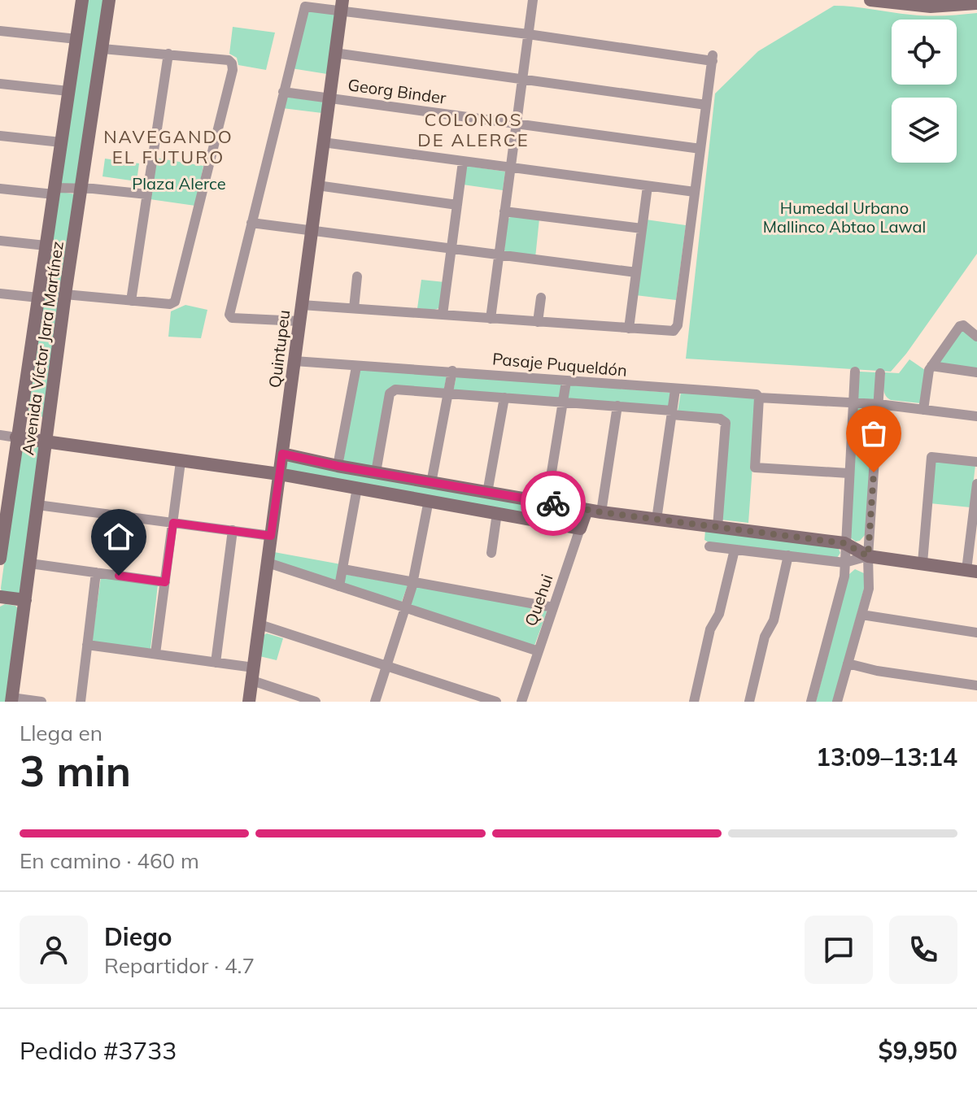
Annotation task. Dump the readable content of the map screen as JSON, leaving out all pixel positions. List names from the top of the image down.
{
  "streets": {
    "street": [
      "Georg Binder",
      "Avenida Víctor Jara Martínez",
      "Quintupeu",
      "Pasaje Puqueldón",
      "Quehui"
    ]
  },
  "crossings": [
    ["Georg Binder", "Quintupeu"],
    ["Quintupeu", "Pasaje Puqueldón"]
  ],
  "districts": ["COLONOS DE ALERCE", "NAVEGANDO EL FUTURO"],
  "parks": ["Plaza Alerce", "Humedal Urbano Mallinco Abtao Lawal"],
  "page": {
    "heading": ["3 min", "Llega en", "13:09–13:14"],
    "panel": [
      "Diego",
      "Repartidor · 4.7",
      "Pedido #3733",
      "$9,950"
    ],
    "bar": "En camino · 460 m"
  }
}
